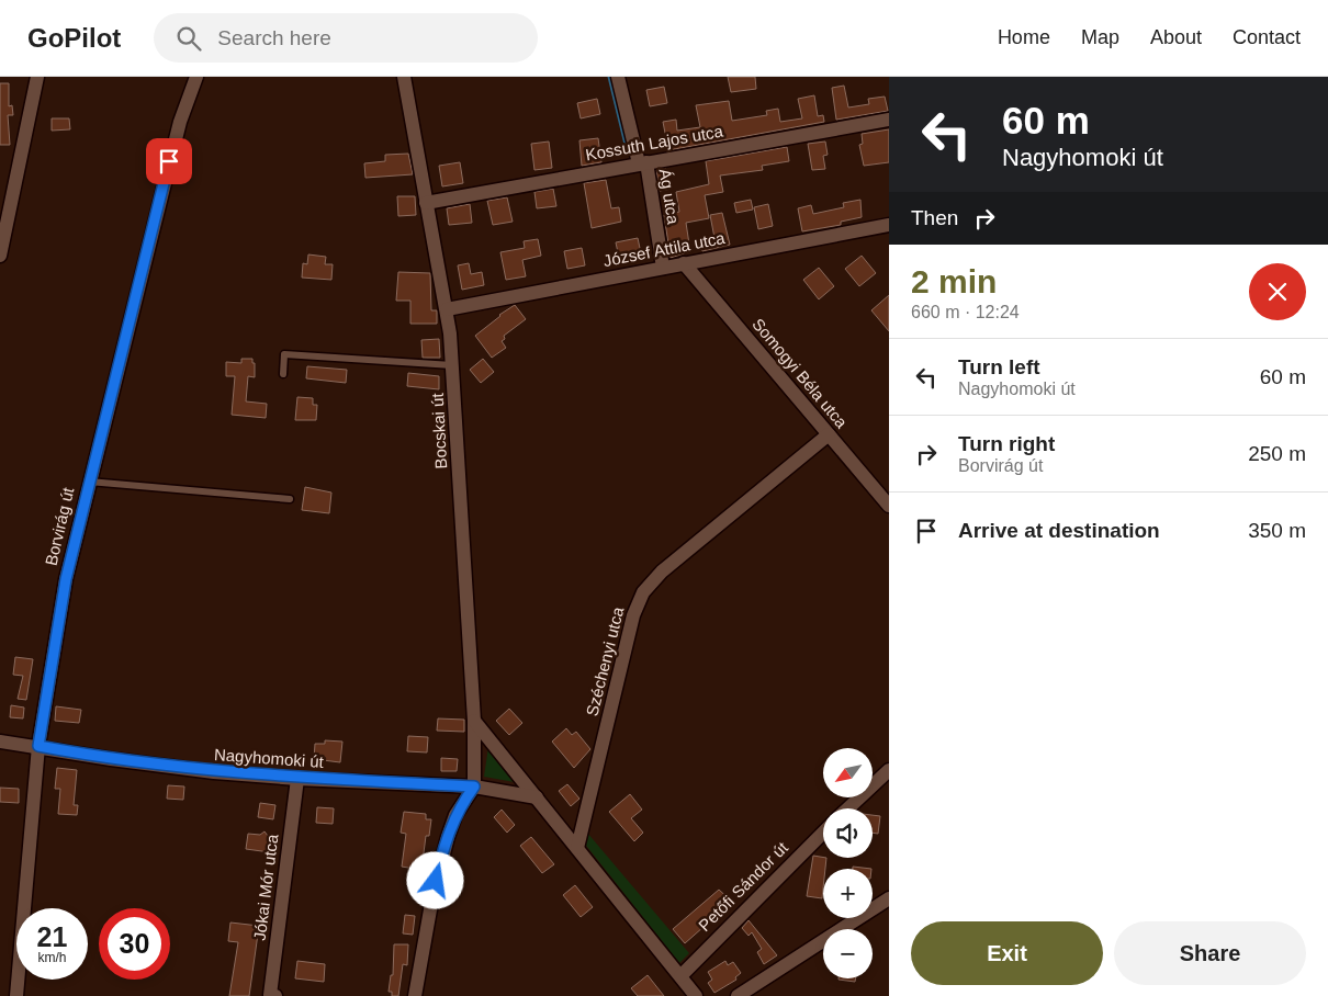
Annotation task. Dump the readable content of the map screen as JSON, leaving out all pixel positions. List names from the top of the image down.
{
  "streets": {
    "street": [
      "Kossuth Lajos utca",
      "Ág utca",
      "József Attila utca",
      "Somogyi Béla utca",
      "Bocskai út",
      "Borvirág út",
      "Széchenyi utca",
      "Nagyhomoki út",
      "Petőfi Sándor út",
      "Jókai Mór utca"
    ]
  },
  "crossings": [
    ["Kossuth Lajos utca", "Ág utca"],
    ["Kossuth Lajos utca", "Bocskai út"],
    ["Ág utca", "József Attila utca"],
    ["József Attila utca", "Somogyi Béla utca"],
    ["József Attila utca", "Bocskai út"],
    ["Somogyi Béla utca", "Széchenyi utca"],
    ["Bocskai út", "Nagyhomoki út"],
    ["Borvirág út", "Nagyhomoki út"],
    ["Nagyhomoki út", "Jókai Mór utca"]
  ],
  "north": "bottom left",
  "page": {
    "header": "GoPilot",
    "search": "Search here",
    "nav": [
      "Home",
      "Map",
      "About",
      "Contact"
    ],
    "turn": ["60 m", "Nagyhomoki út"],
    "then": "Then",
    "heading": ["2 min", "660 m · 12:24"],
    "list": [
      {
        "name": "Turn left",
        "note": "Nagyhomoki út",
        "value": "60 m"
      },
      {
        "name": "Turn right",
        "note": "Borvirág út",
        "value": "250 m"
      },
      {
        "name": "Arrive at destination",
        "value": "350 m"
      }
    ],
    "map_buttons": ["+", "−"],
    "speed": "21 km/h",
    "limit": "30",
    "buttons": ["Exit", "Share"]
  }
}
